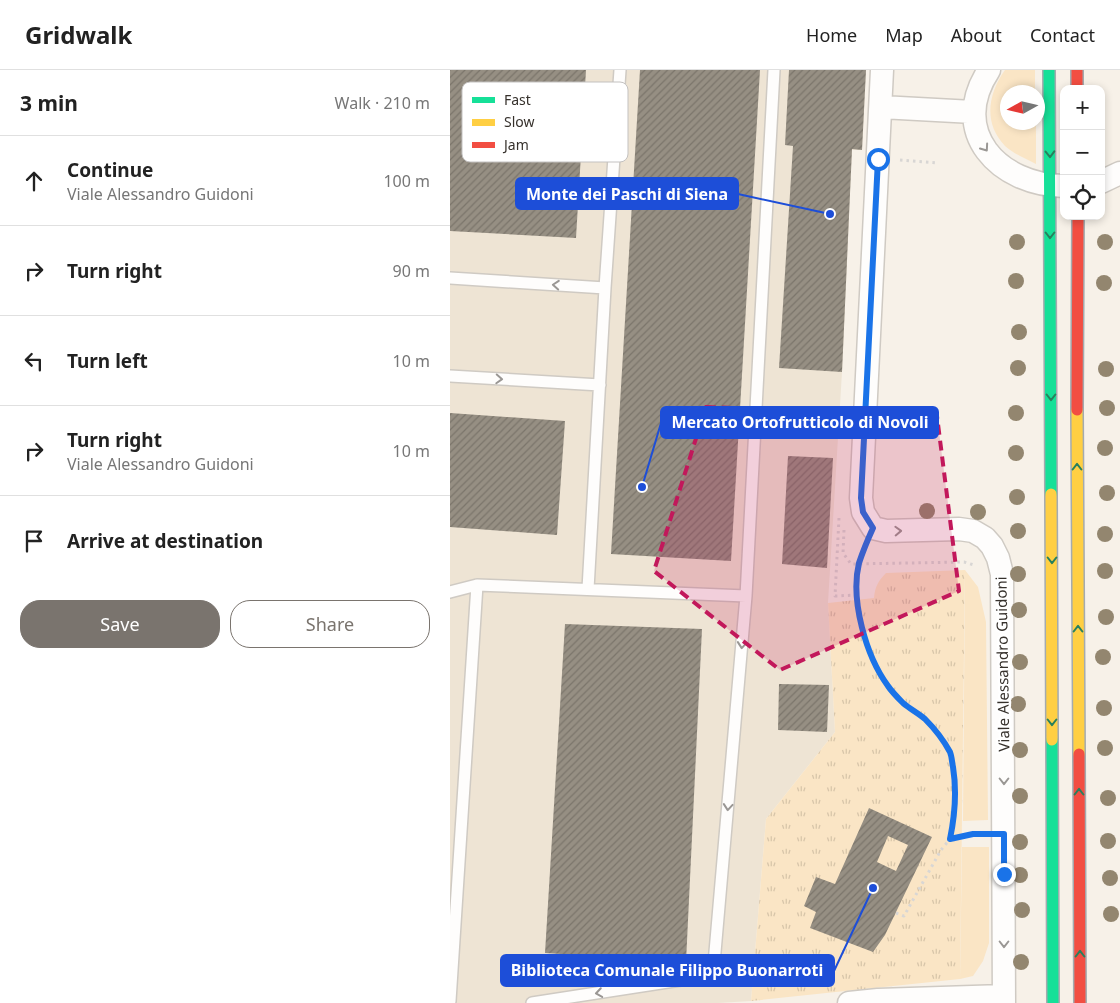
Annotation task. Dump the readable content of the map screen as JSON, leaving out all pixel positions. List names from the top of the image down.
{
  "streets": {
    "street": ["Viale Alessandro Guidoni"]
  },
  "one_way": ["Viale Alessandro Guidoni"],
  "places": ["Monte dei Paschi di Siena", "Mercato Ortofrutticolo di Novoli", "Biblioteca Comunale Filippo Buonarroti"],
  "legend": ["Fast", "Slow", "Jam"],
  "north": "left",
  "page": {
    "header": "Gridwalk",
    "nav": [
      "Home",
      "Map",
      "About",
      "Contact"
    ],
    "heading": ["3 min", "Walk · 210 m"],
    "map_buttons": ["+", "−"],
    "list": [
      ["Continue", "Viale Alessandro Guidoni", "100 m"],
      ["Turn right", "90 m"],
      ["Turn left", "10 m"],
      ["Turn right", "Viale Alessandro Guidoni", "10 m"],
      "Arrive at destination"
    ],
    "buttons": ["Save", "Share"]
  }
}
